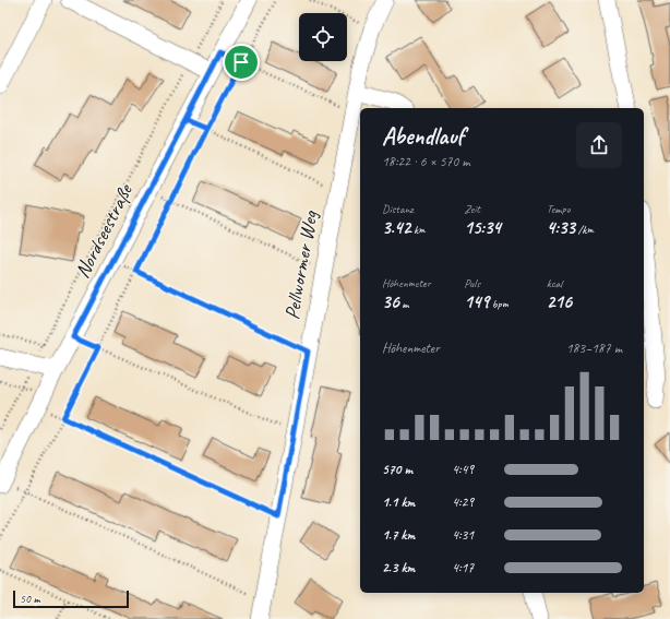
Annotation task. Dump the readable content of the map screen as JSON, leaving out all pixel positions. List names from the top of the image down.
{
  "streets": {
    "street": ["Nordseestraße", "Pellwormer Weg"]
  },
  "scale_bar": "50 m",
  "page": {
    "heading": ["Abendlauf", "18:22 · 6 × 570 m"],
    "stats": [
      ["Distanz", "3.42 km"],
      ["Zeit", "15:34"],
      ["Tempo", "4:33 /km"],
      ["Höhenmeter", "36 m"],
      ["Puls", "149 bpm"],
      ["kcal", "216"]
    ],
    "chart": ["Höhenmeter", "183–187 m"],
    "list": [
      {
        "name": "570 m",
        "note": "4:49"
      },
      {
        "name": "1.1 km",
        "note": "4:29"
      },
      {
        "name": "1.7 km",
        "note": "4:31"
      },
      {
        "name": "2.3 km",
        "note": "4:17"
      }
    ],
    "scale": "50 m"
  }
}
